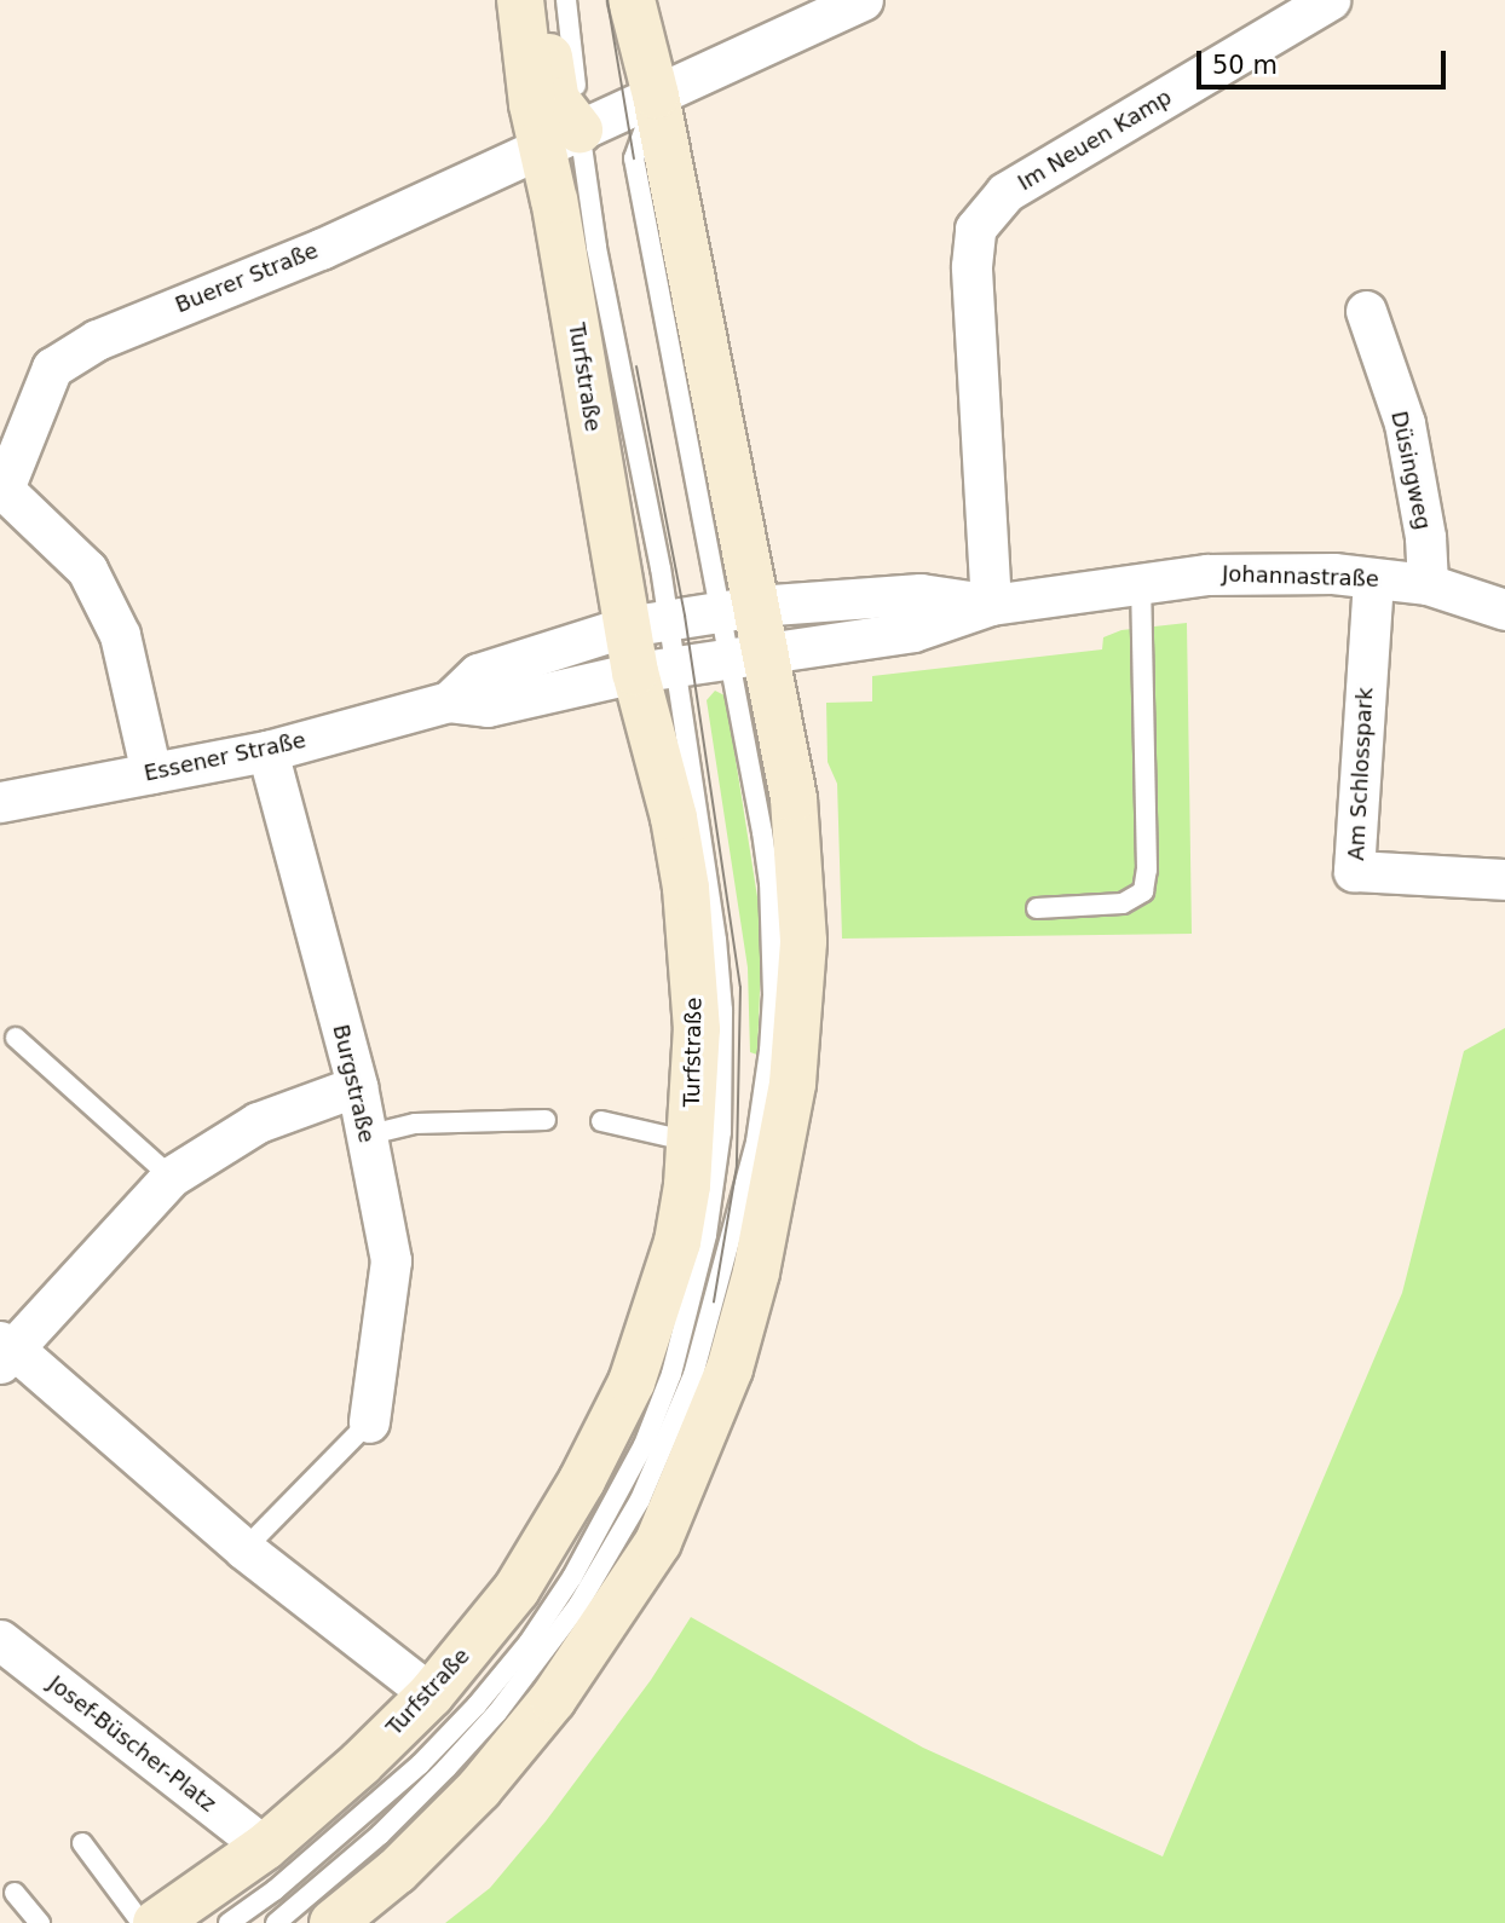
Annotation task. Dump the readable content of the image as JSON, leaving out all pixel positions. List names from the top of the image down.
{
  "streets": {
    "main road": ["Turfstraße"],
    "street": [
      "Im Neuen Kamp",
      "Buerer Straße",
      "Düsingweg",
      "Johannastraße",
      "Essener Straße",
      "Am Schlosspark",
      "Burgstraße",
      "Josef-Büscher-Platz"
    ]
  },
  "crossings": [
    ["Im Neuen Kamp", "Johannastraße"],
    ["Buerer Straße", "Turfstraße"],
    ["Buerer Straße", "Essener Straße"],
    ["Turfstraße", "Johannastraße"],
    ["Turfstraße", "Essener Straße"],
    ["Turfstraße", "Josef-Büscher-Platz"],
    ["Düsingweg", "Johannastraße"],
    ["Johannastraße", "Essener Straße"],
    ["Johannastraße", "Am Schlosspark"],
    ["Essener Straße", "Burgstraße"]
  ],
  "scale_bar": "50 m"
}
